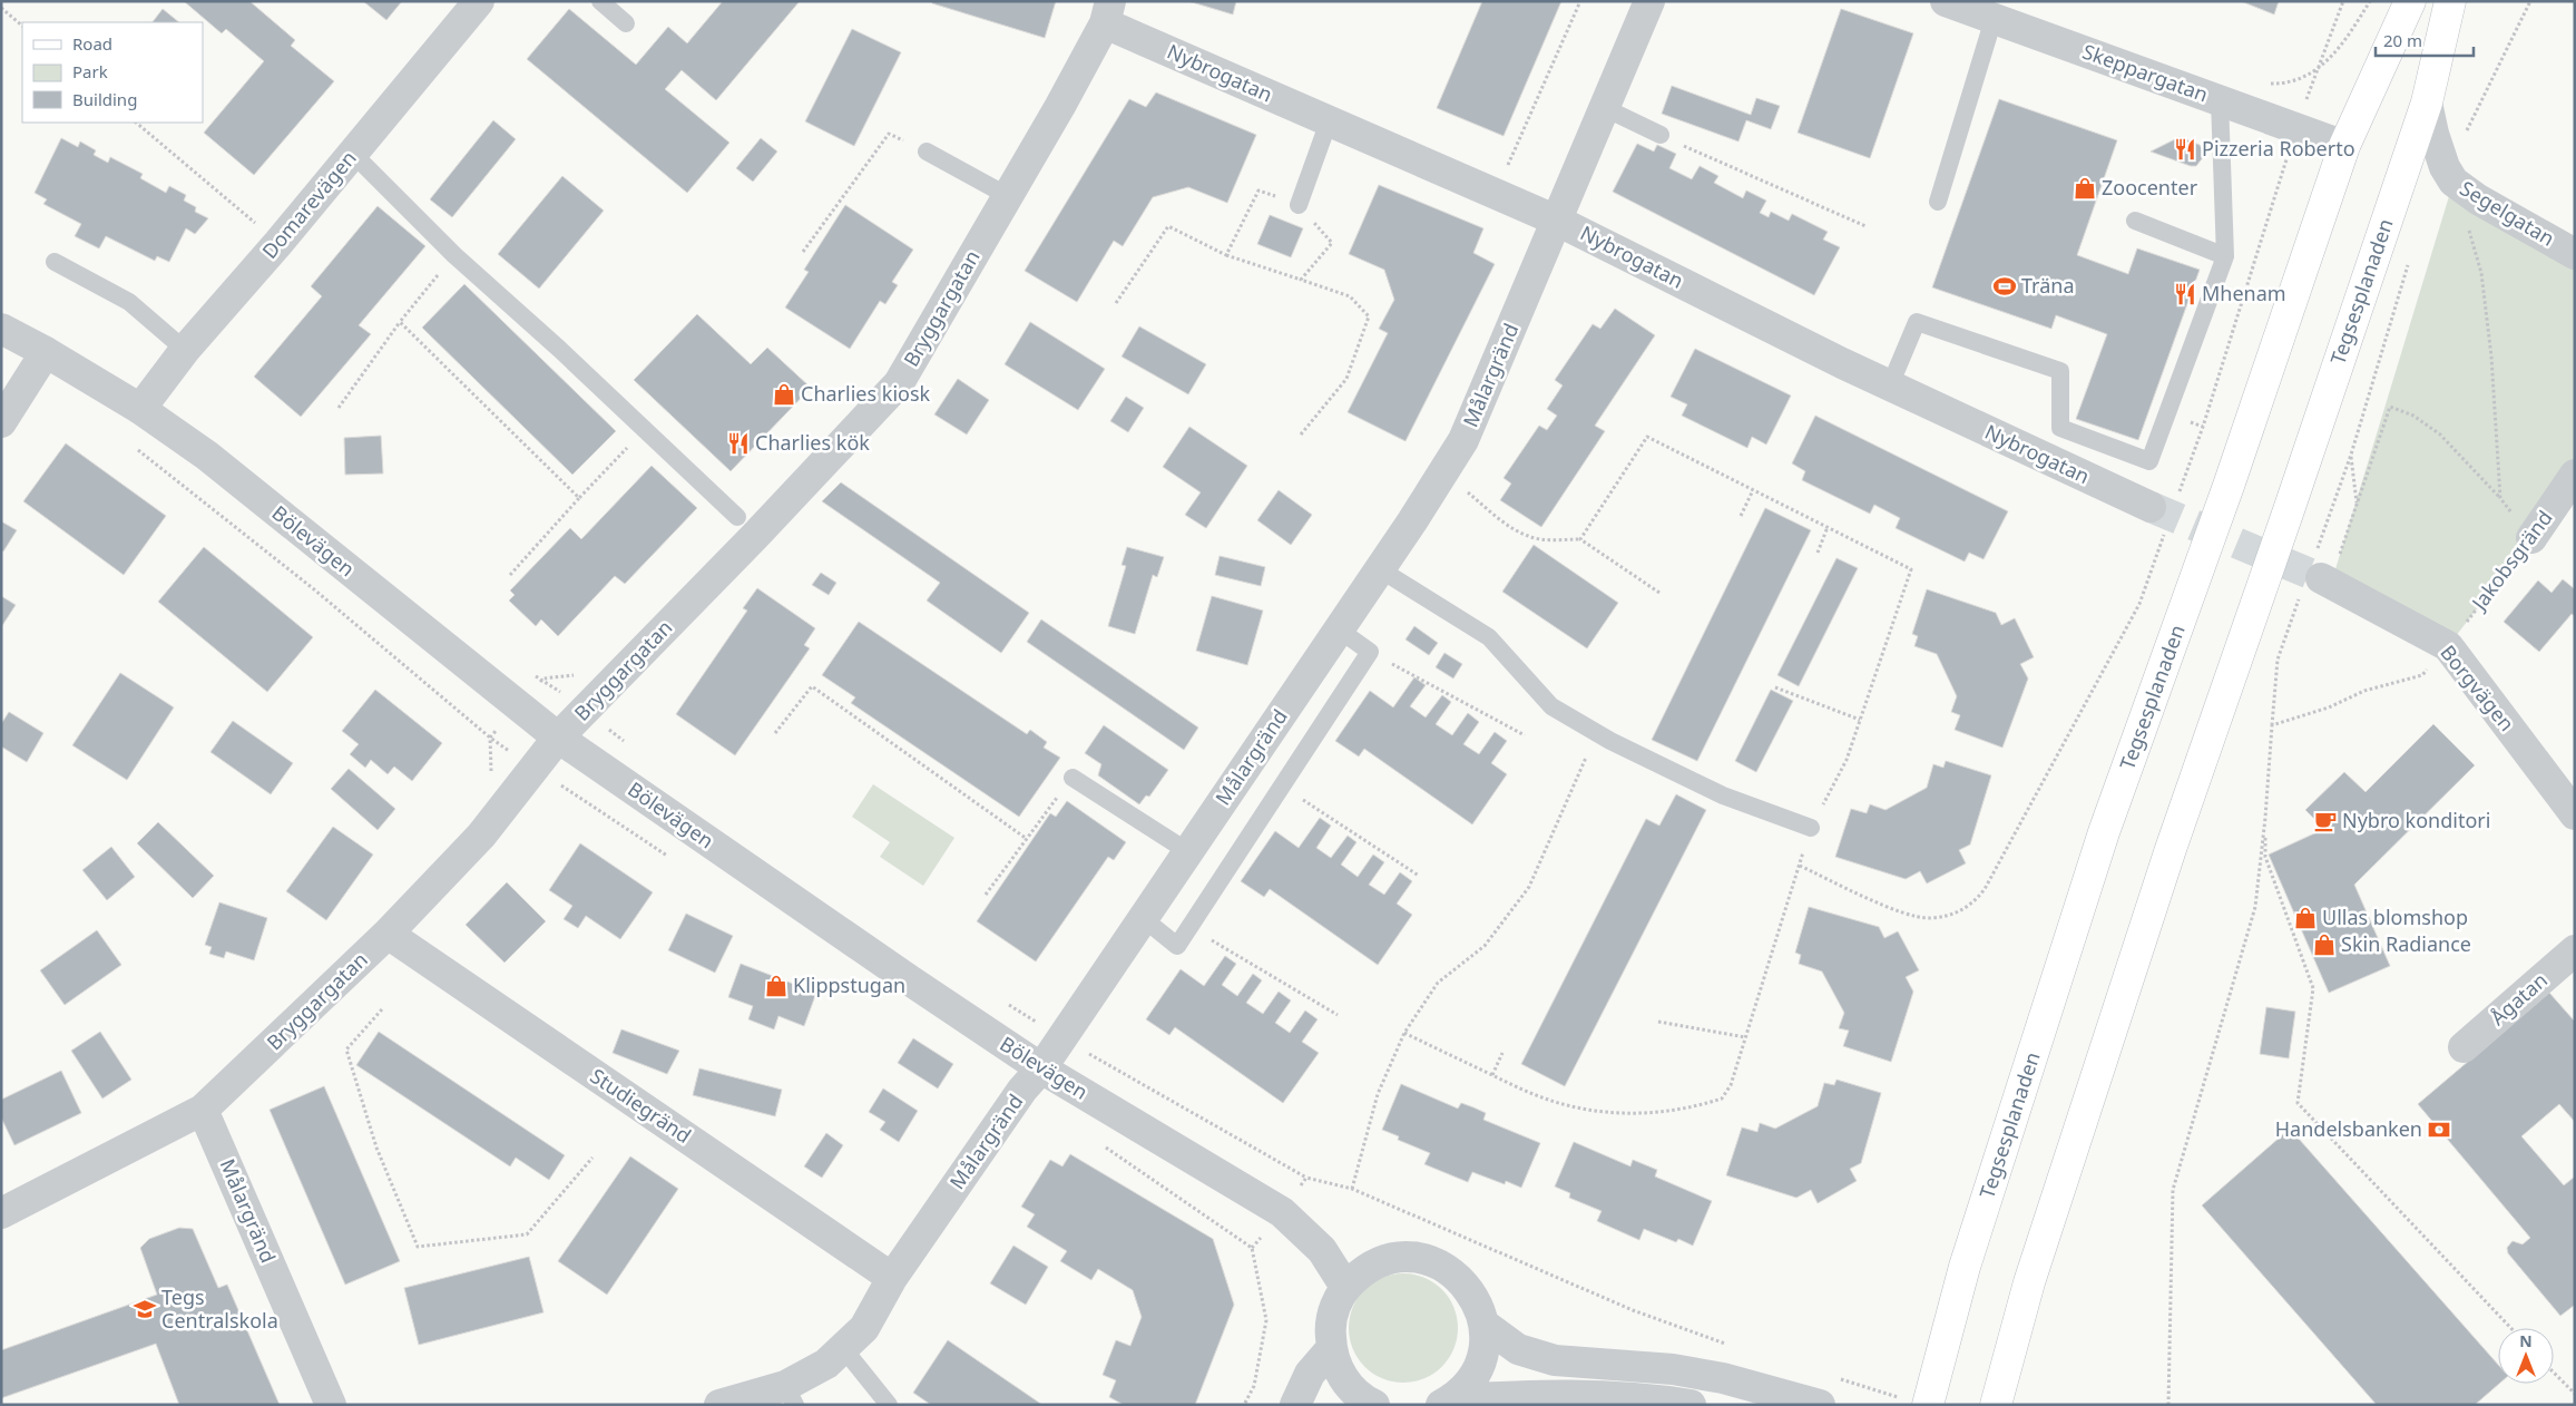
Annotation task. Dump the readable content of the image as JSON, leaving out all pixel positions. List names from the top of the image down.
{
  "streets": {
    "main road": ["Tegsesplanaden"],
    "street": [
      "Nybrogatan",
      "Skeppargatan",
      "Domarevägen",
      "Segelgatan",
      "Bryggargatan",
      "Målargränd",
      "Bölevägen",
      "Jakobsgränd",
      "Borgvägen",
      "Ågatan",
      "Studiegränd"
    ]
  },
  "crossings": [
    ["Nybrogatan", "Bryggargatan"],
    ["Nybrogatan", "Målargränd"],
    ["Skeppargatan", "Tegsesplanaden"],
    ["Domarevägen", "Bölevägen"],
    ["Segelgatan", "Tegsesplanaden"],
    ["Bryggargatan", "Målargränd"],
    ["Bryggargatan", "Bölevägen"],
    ["Bryggargatan", "Studiegränd"],
    ["Målargränd", "Bölevägen"],
    ["Målargränd", "Studiegränd"],
    ["Jakobsgränd", "Borgvägen"]
  ],
  "places": {
    "restaurant": ["Pizzeria Roberto", "Mhenam", "Charlies kök"],
    "shop": [
      "Zoocenter",
      "Charlies kiosk",
      "Ullas blomshop",
      "Skin Radiance",
      "Klippstugan"
    ],
    "sports": ["Träna"],
    "cafe": ["Nybro konditori"],
    "bank": ["Handelsbanken"],
    "school or university": ["Tegs Centralskola"]
  },
  "legend": ["Road", "Park", "Building"],
  "scale_bar": "20 m",
  "north": "top"
}
